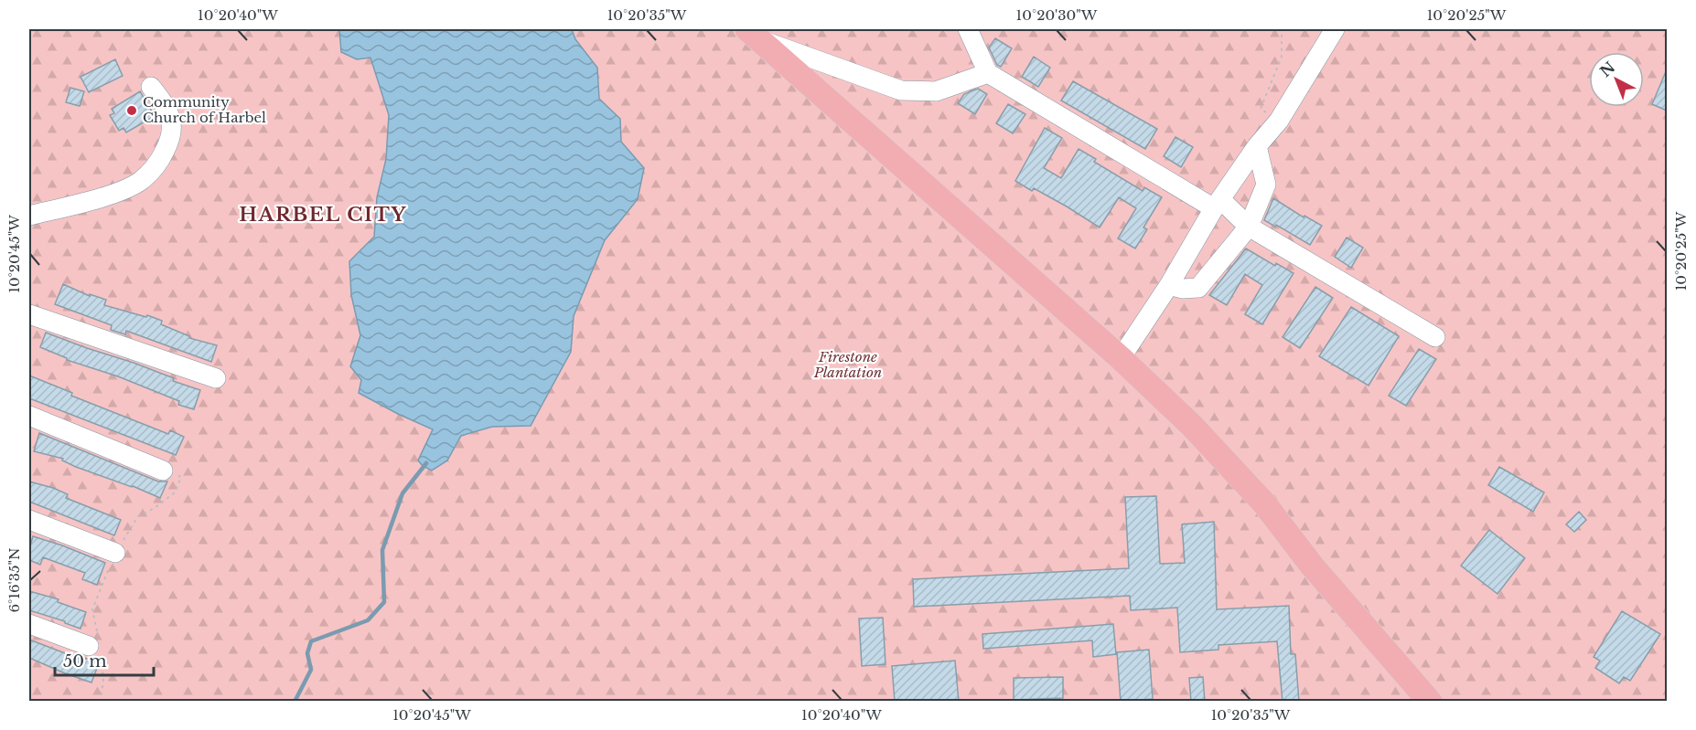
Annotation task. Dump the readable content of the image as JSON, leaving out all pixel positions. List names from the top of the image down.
{
  "districts": ["HARBEL CITY"],
  "parks": ["Firestone Plantation"],
  "places": ["Community Church of Harbel"],
  "scale_bar": "50 m",
  "north": "top left",
  "coordinates": [
    "10°20'40\"W",
    "10°20'35\"W",
    "10°20'30\"W",
    "10°20'25\"W",
    "10°20'45\"W",
    "6°16'35\"N"
  ]
}
